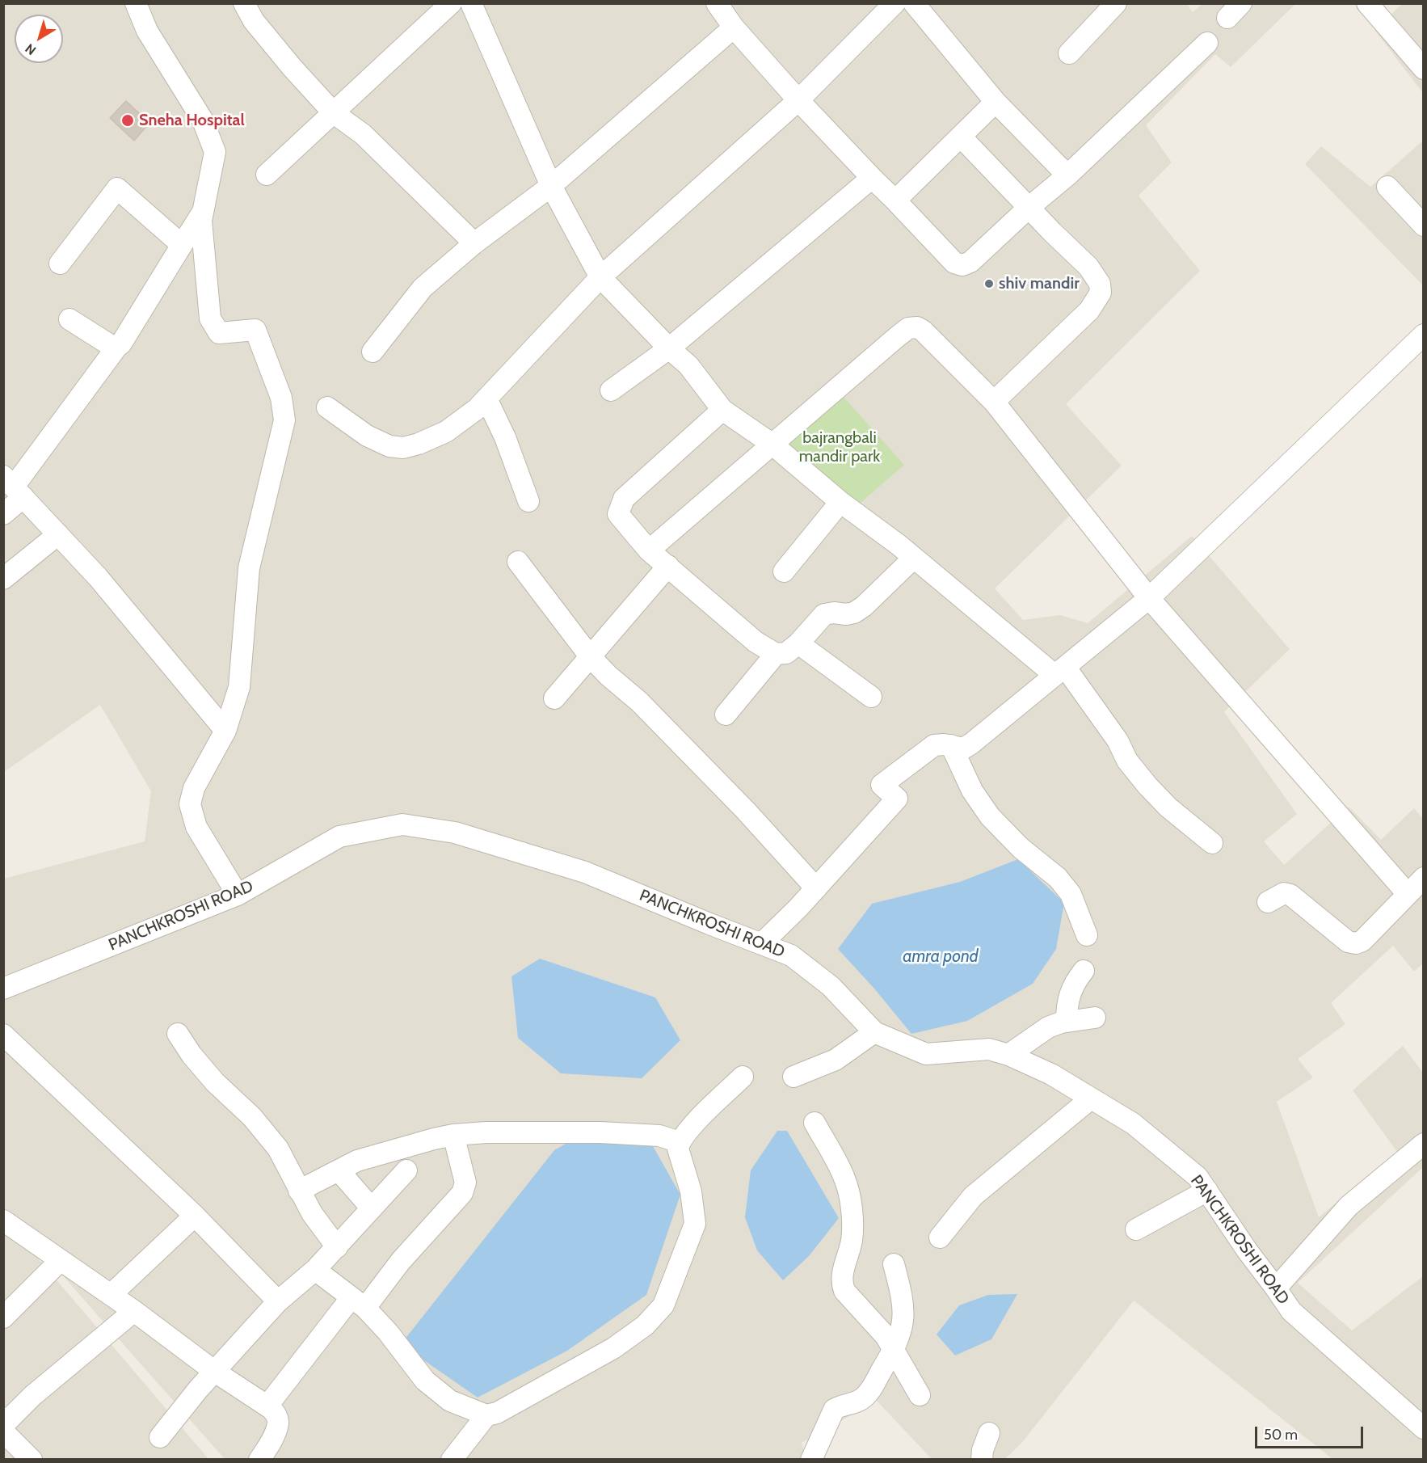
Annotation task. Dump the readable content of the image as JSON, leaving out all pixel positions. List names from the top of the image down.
{
  "streets": {
    "street": ["PANCHKROSHI ROAD"]
  },
  "water": ["amra pond"],
  "parks": ["bajrangbali mandir park"],
  "places": ["Sneha Hospital", "shiv mandir"],
  "scale_bar": "50 m",
  "north": "bottom left"
}
